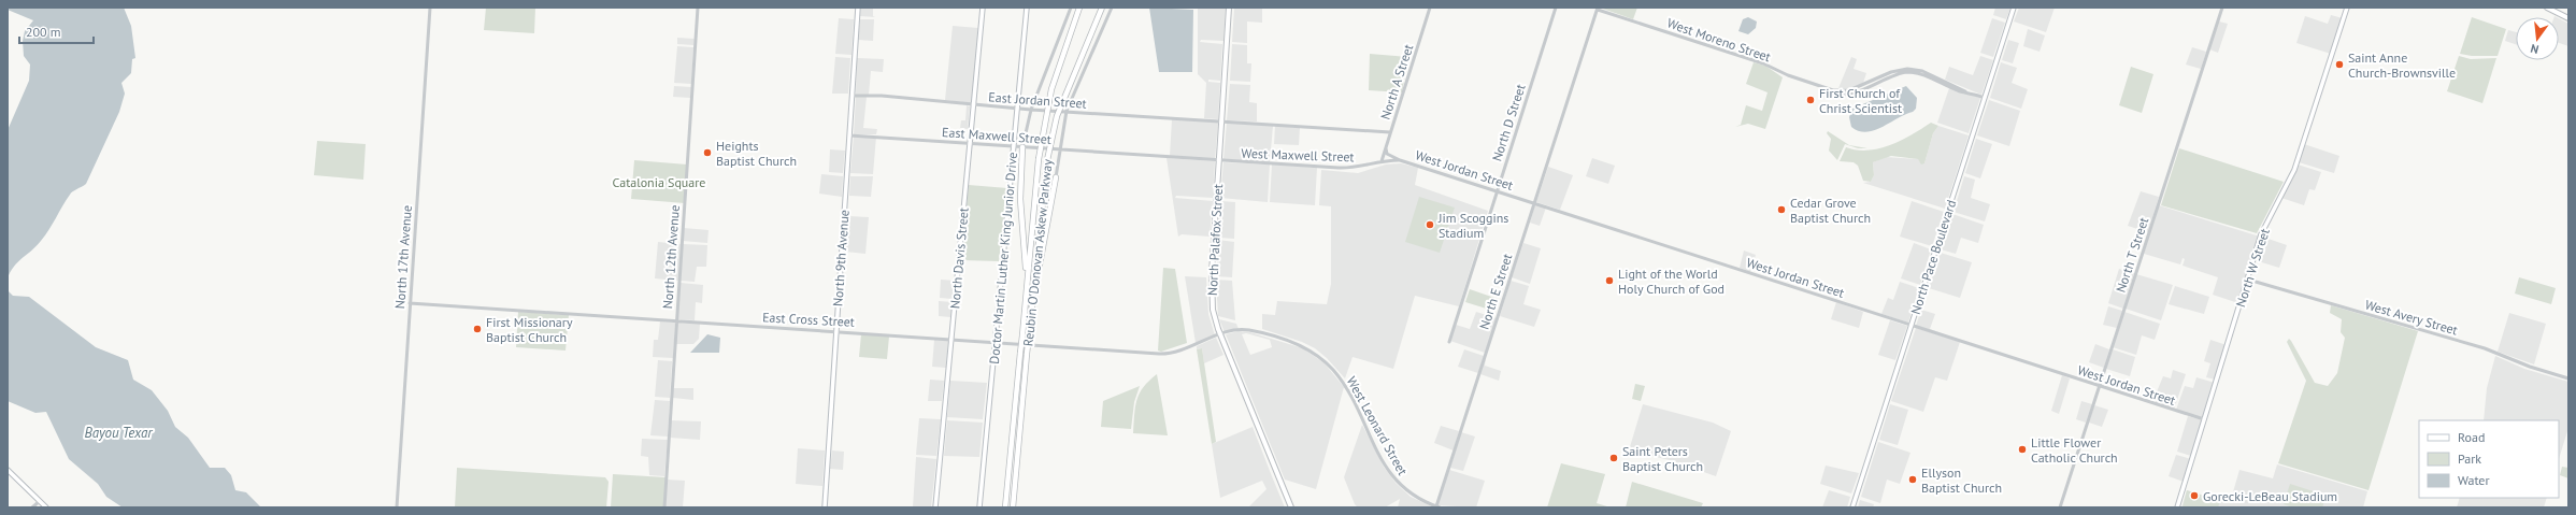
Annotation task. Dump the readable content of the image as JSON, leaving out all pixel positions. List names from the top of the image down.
{
  "streets": {
    "highway": ["Reubin O'Donovan Askew Parkway"],
    "main road": [
      "North Palafox Street",
      "North Pace Boulevard",
      "North 9th Avenue",
      "North Davis Street",
      "Doctor Martin Luther King Junior Drive",
      "North W Street"
    ],
    "street": [
      "West Moreno Street",
      "North A Street",
      "East Jordan Street",
      "North D Street",
      "East Maxwell Street",
      "West Maxwell Street",
      "West Jordan Street",
      "North T Street",
      "North 17th Avenue",
      "North 12th Avenue",
      "North E Street",
      "West Avery Street",
      "East Cross Street",
      "West Leonard Street"
    ]
  },
  "crossings": [
    ["West Moreno Street", "North Pace Boulevard"],
    ["West Moreno Street", "North E Street"],
    ["North A Street", "West Maxwell Street"],
    ["North A Street", "West Jordan Street"],
    ["East Jordan Street", "North Palafox Street"],
    ["East Jordan Street", "North 9th Avenue"],
    ["East Jordan Street", "North Davis Street"],
    ["East Jordan Street", "Doctor Martin Luther King Junior Drive"],
    ["North D Street", "West Jordan Street"],
    ["East Maxwell Street", "West Maxwell Street"],
    ["East Maxwell Street", "North Palafox Street"],
    ["East Maxwell Street", "North 9th Avenue"],
    ["East Maxwell Street", "North Davis Street"],
    ["East Maxwell Street", "Doctor Martin Luther King Junior Drive"],
    ["West Maxwell Street", "West Jordan Street"],
    ["West Maxwell Street", "North Palafox Street"],
    ["West Jordan Street", "North T Street"],
    ["West Jordan Street", "North Pace Boulevard"],
    ["West Jordan Street", "North W Street"],
    ["West Jordan Street", "North E Street"],
    ["North Palafox Street", "West Leonard Street"],
    ["North 17th Avenue", "East Cross Street"],
    ["North 12th Avenue", "East Cross Street"],
    ["North 9th Avenue", "East Cross Street"],
    ["North Davis Street", "East Cross Street"],
    ["Doctor Martin Luther King Junior Drive", "East Cross Street"],
    ["North W Street", "West Avery Street"],
    ["North E Street", "West Leonard Street"],
    ["East Cross Street", "West Leonard Street"]
  ],
  "water": ["Bayou Texar"],
  "parks": ["Catalonia Square"],
  "places": [
    "Saint Anne Church-Brownsville",
    "First Church of Christ Scientist",
    "Heights Baptist Church",
    "Cedar Grove Baptist Church",
    "Jim Scoggins Stadium",
    "Light of the World Holy Church of God",
    "First Missionary Baptist Church",
    "Little Flower Catholic Church",
    "Saint Peters Baptist Church",
    "Ellyson Baptist Church",
    "Gorecki-LeBeau Stadium"
  ],
  "legend": ["Road", "Park", "Water"],
  "scale_bar": "200 m",
  "north": "bottom"
}
